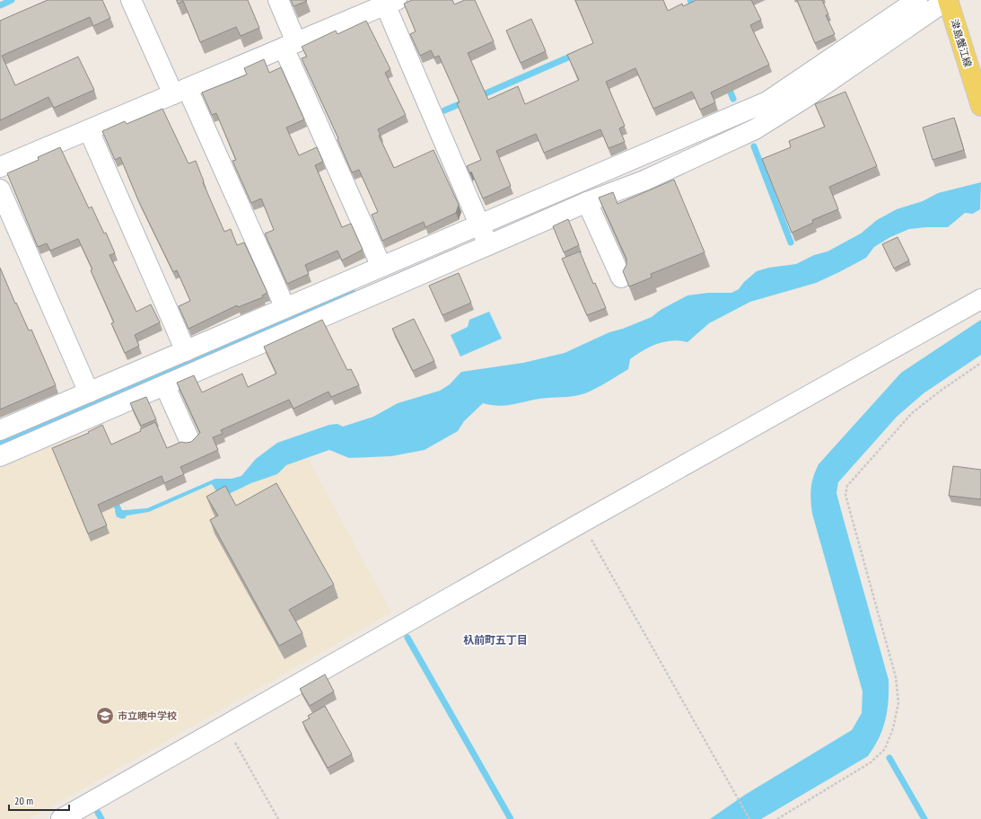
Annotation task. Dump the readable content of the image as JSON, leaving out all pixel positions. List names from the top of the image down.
{
  "streets": {
    "main road": ["津島蟹江線"]
  },
  "districts": ["杁前町五丁目"],
  "places": {
    "school or university": ["市立暁中学校"]
  },
  "scale_bar": "20 m"
}
